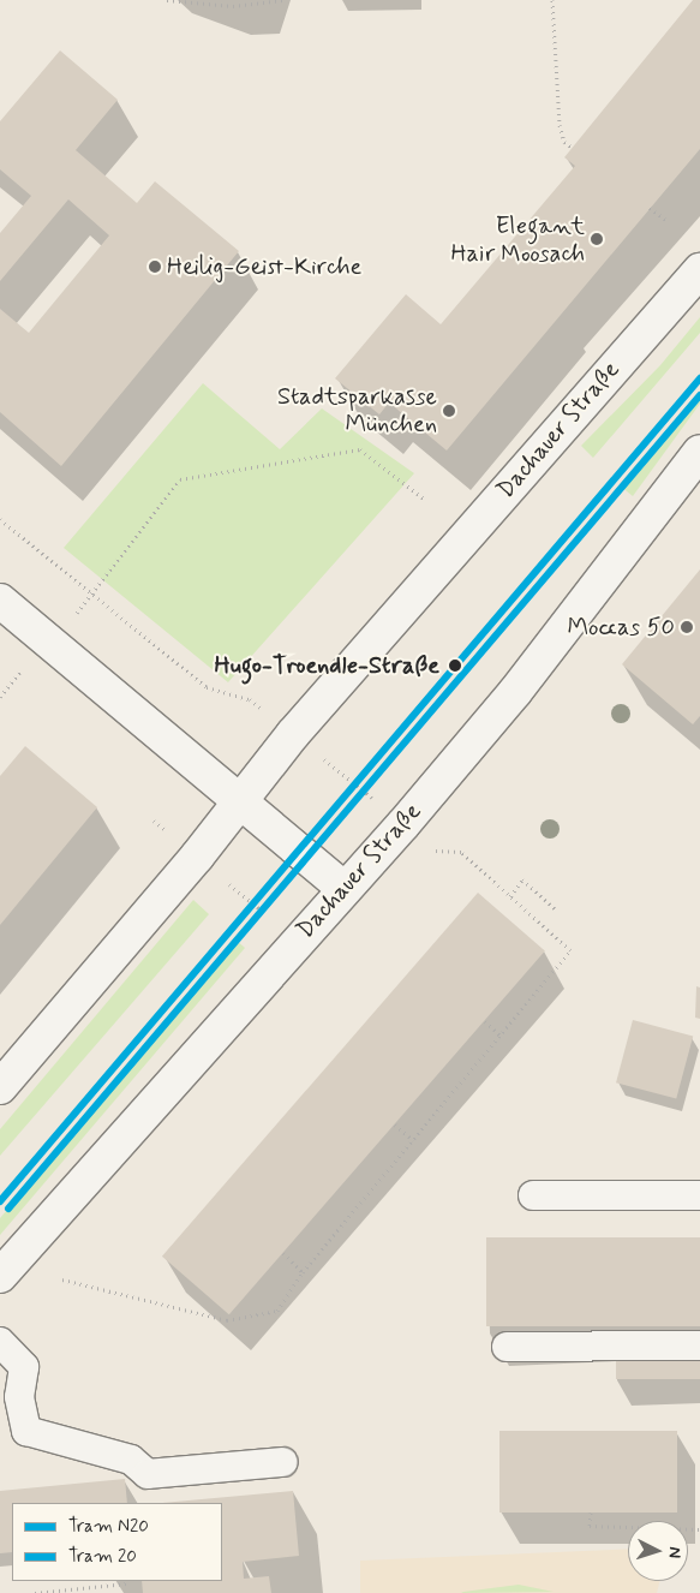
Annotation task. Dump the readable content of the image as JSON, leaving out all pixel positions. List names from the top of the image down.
{
  "streets": {
    "main road": ["Dachauer Straße"]
  },
  "places": [
    "Elegant Hair Moosach",
    "Heilig-Geist-Kirche",
    "Stadtsparkasse München",
    "Moccas 50",
    "Hugo-Troendle-Straße"
  ],
  "lines": ["tram line N20", "tram line 20"],
  "legend": ["Tram N20", "Tram 20"],
  "north": "right"
}
